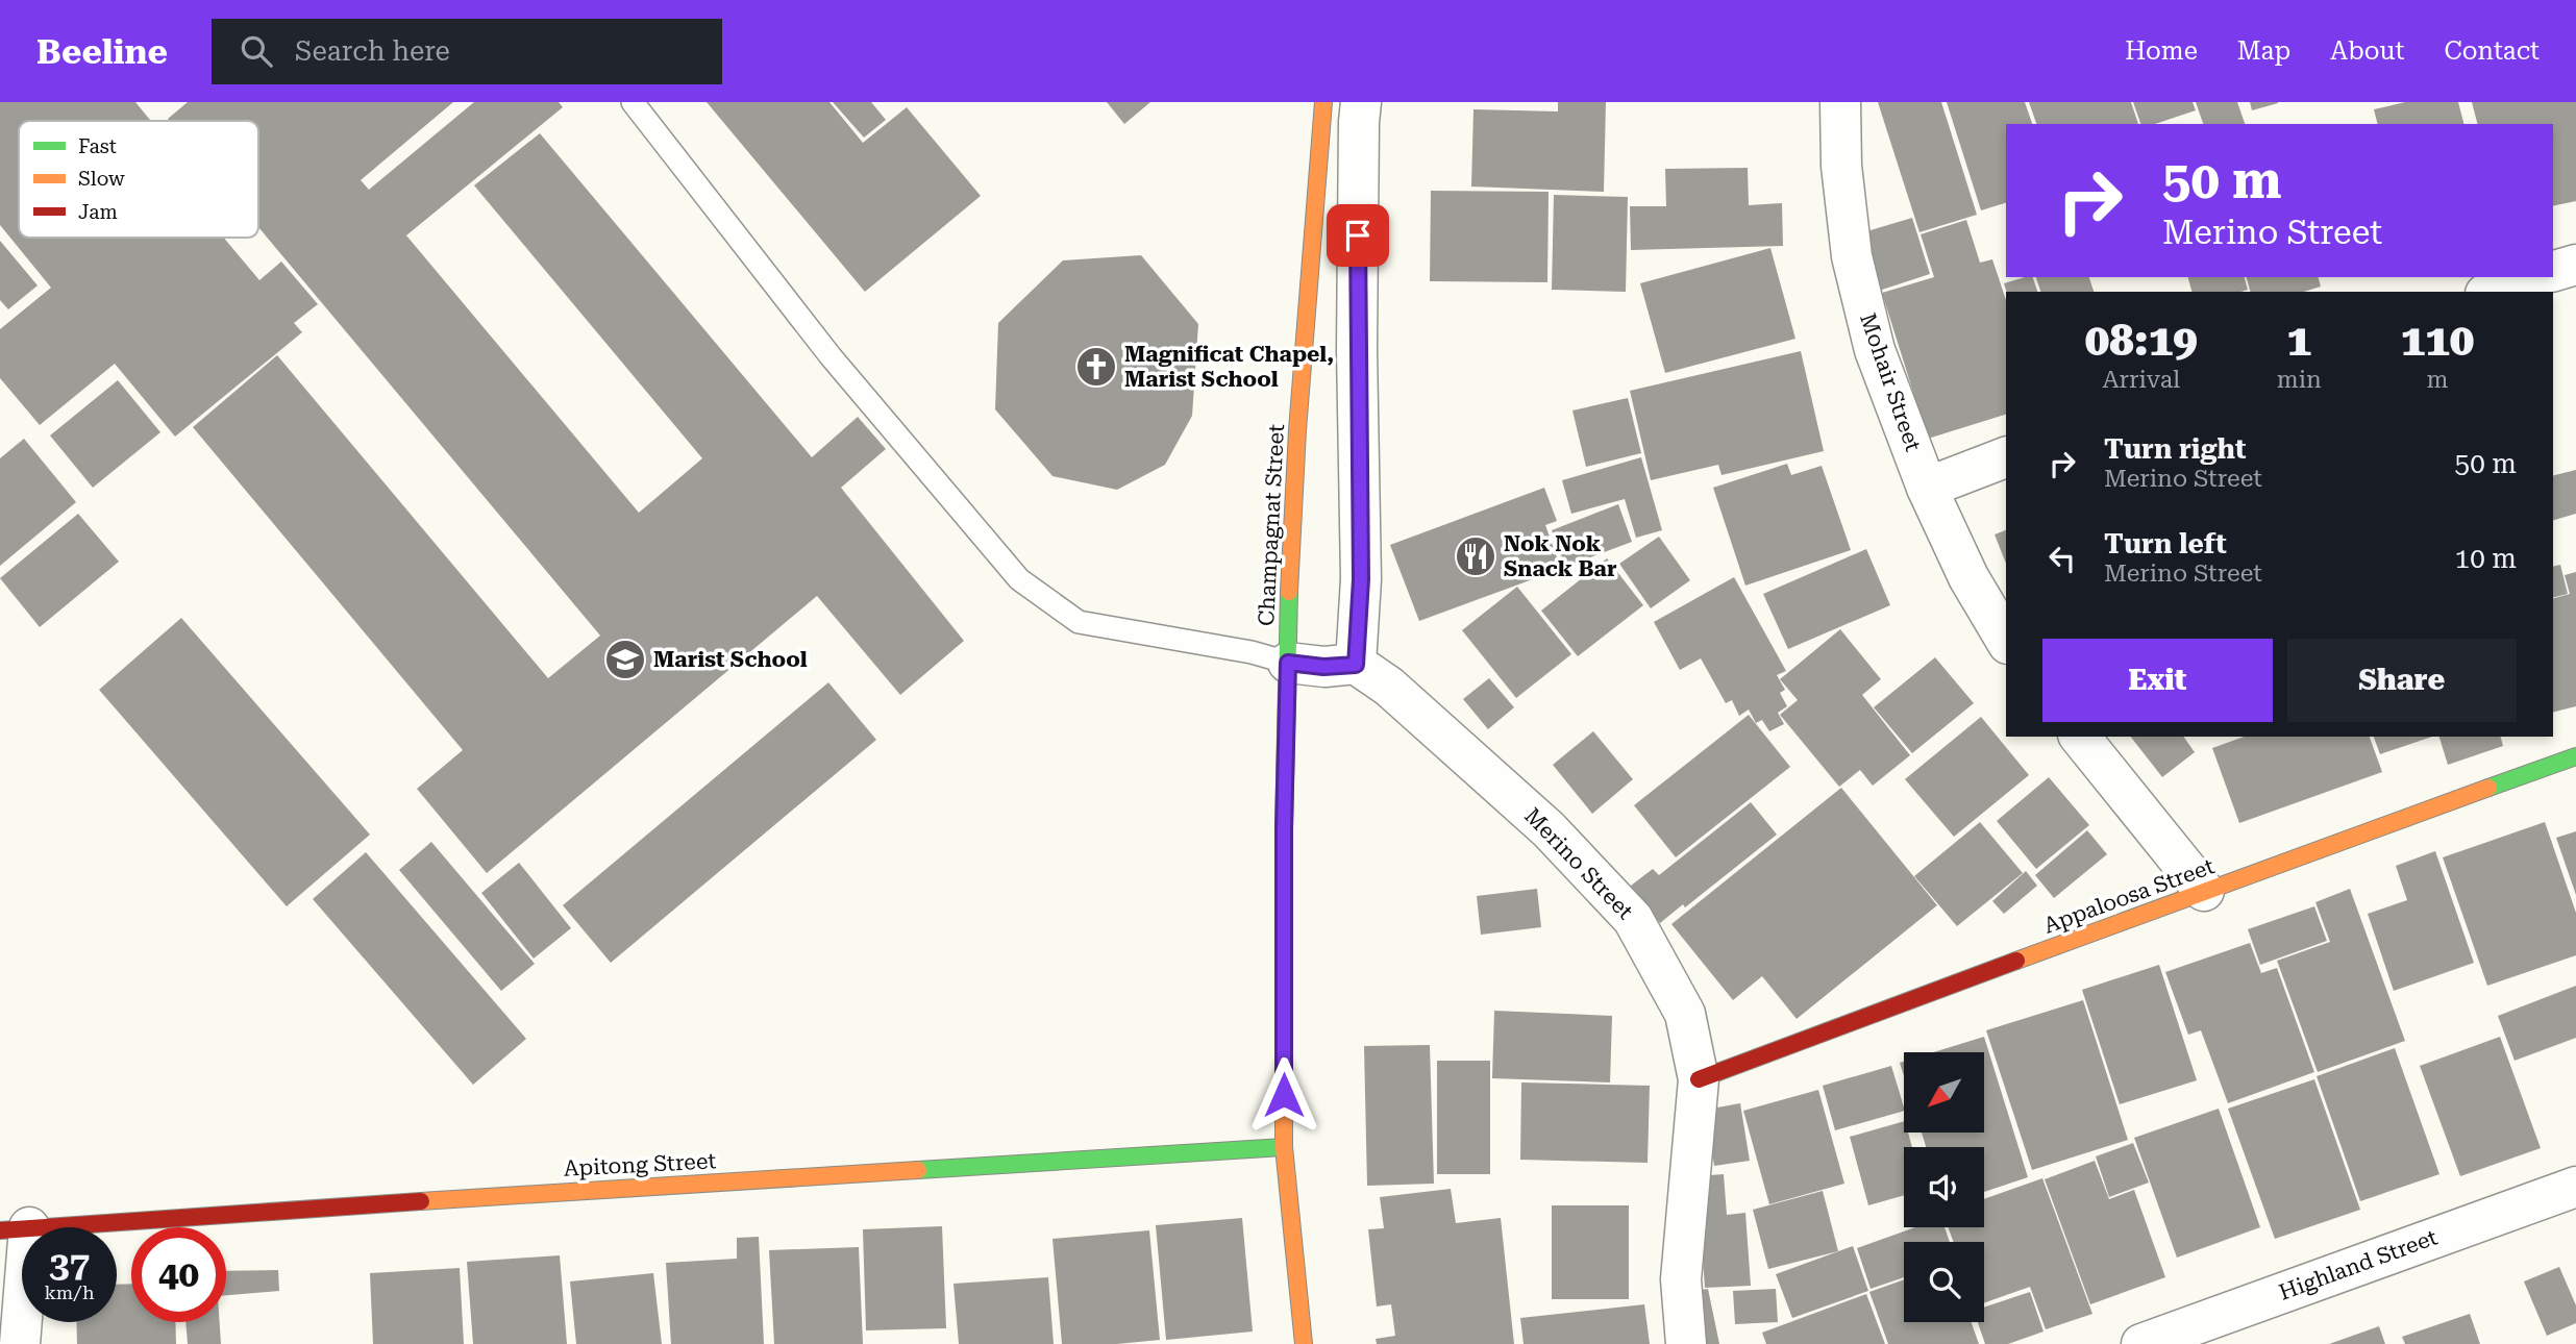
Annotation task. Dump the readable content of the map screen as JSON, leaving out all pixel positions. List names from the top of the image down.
{
  "streets": {
    "street": [
      "Mohair Street",
      "Champagnat Street",
      "Merino Street",
      "Appaloosa Street",
      "Apitong Street",
      "Highland Street"
    ]
  },
  "crossings": [
    ["Champagnat Street", "Apitong Street"],
    ["Merino Street", "Appaloosa Street"]
  ],
  "places": {
    "church": ["Magnificat Chapel, Marist School"],
    "restaurant": ["Nok Nok Snack Bar"],
    "school or university": ["Marist School"]
  },
  "legend": ["Fast", "Slow", "Jam"],
  "north": "bottom left",
  "page": {
    "header": "Beeline",
    "search": "Search here",
    "nav": [
      "Home",
      "Map",
      "About",
      "Contact"
    ],
    "turn": ["50 m", "Merino Street"],
    "eta": [
      "08:19",
      "Arrival",
      "1",
      "min",
      "110",
      "m"
    ],
    "list": [
      {
        "name": "Turn right",
        "note": "Merino Street",
        "value": "50 m"
      },
      {
        "name": "Turn left",
        "note": "Merino Street",
        "value": "10 m"
      }
    ],
    "buttons": ["Exit", "Share"],
    "speed": "37 km/h",
    "limit": "40"
  }
}
